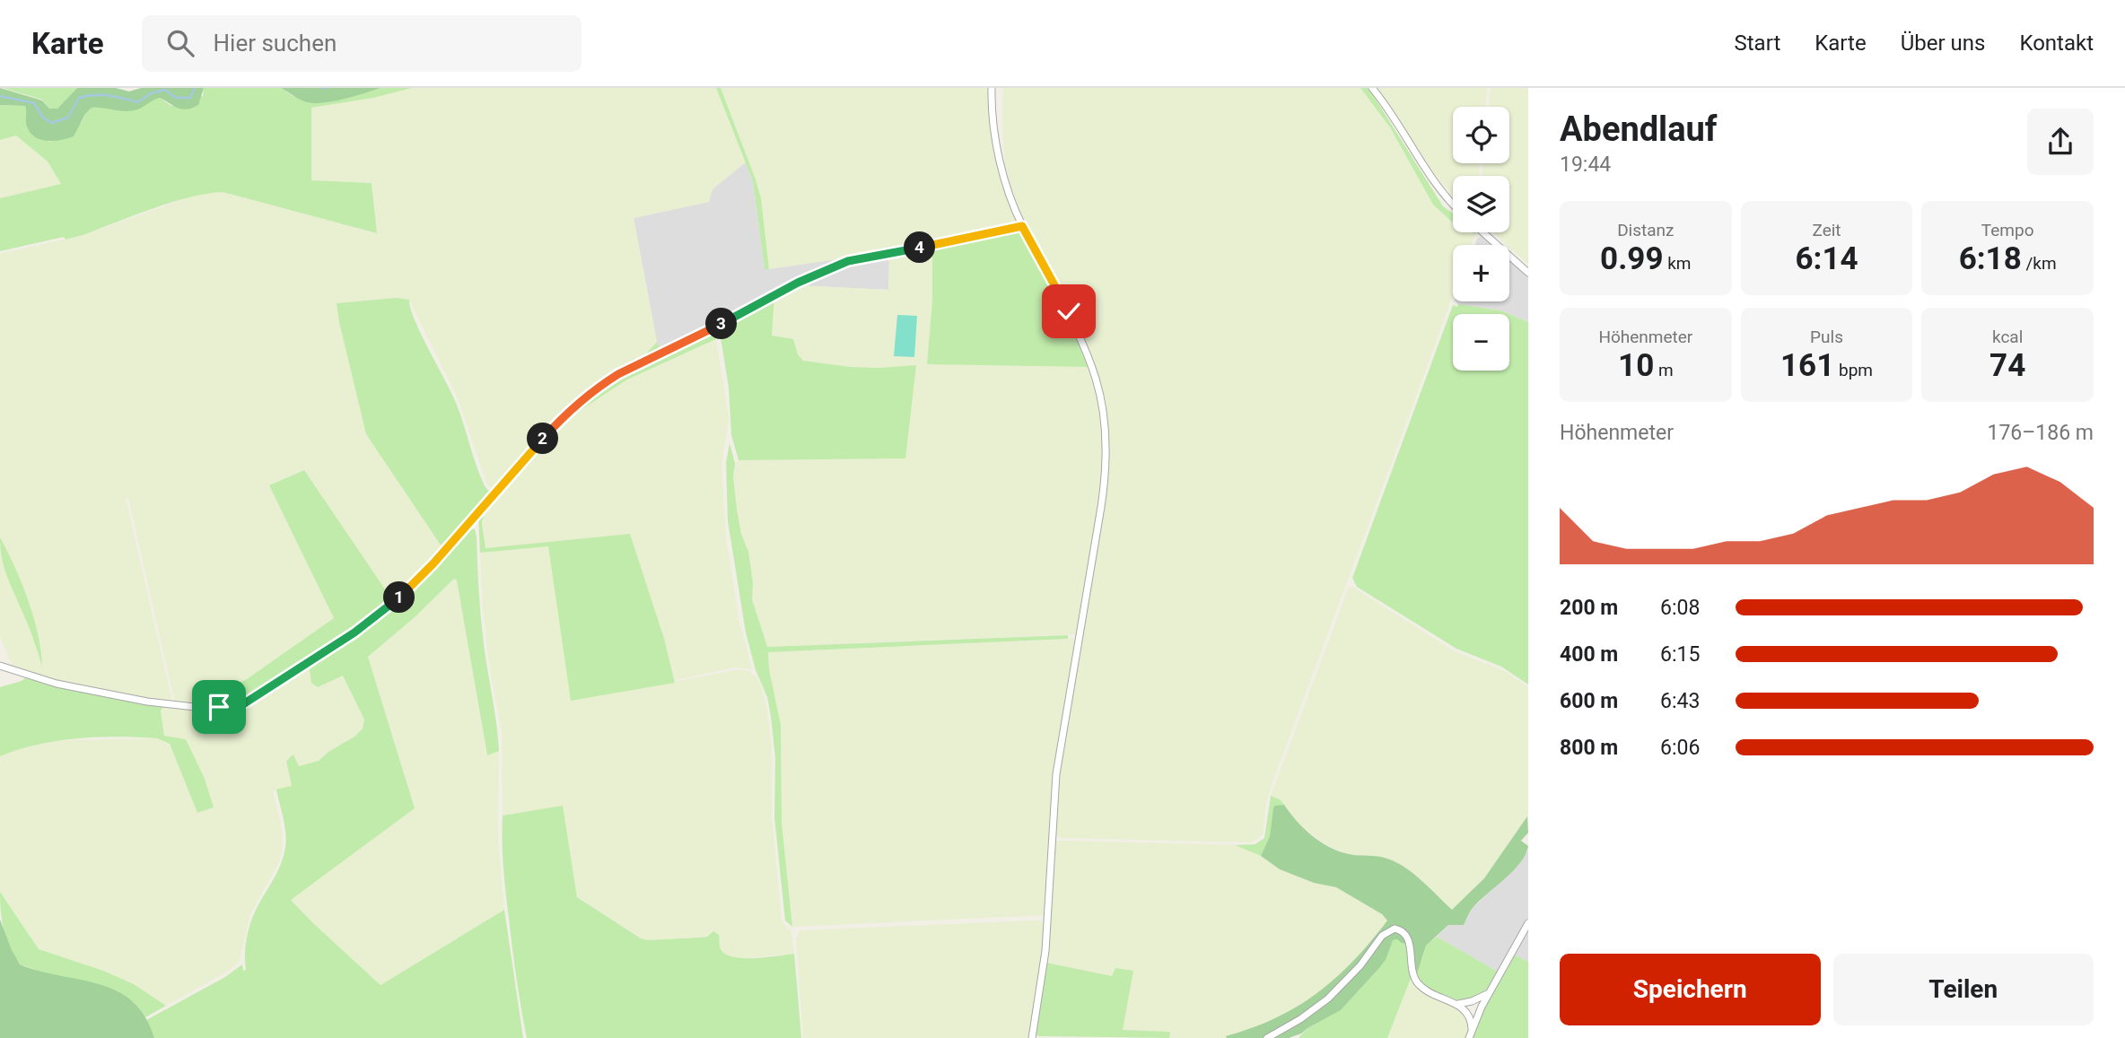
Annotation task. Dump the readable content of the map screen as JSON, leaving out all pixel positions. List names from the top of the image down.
{
  "page": {
    "header": "Karte",
    "search": "Hier suchen",
    "nav": [
      "Start",
      "Karte",
      "Über uns",
      "Kontakt"
    ],
    "heading": ["Abendlauf", "19:44"],
    "map_buttons": ["+", "−"],
    "stats": [
      ["Distanz", "0.99 km"],
      ["Zeit", "6:14"],
      ["Tempo", "6:18 /km"],
      ["Höhenmeter", "10 m"],
      ["Puls", "161 bpm"],
      ["kcal", "74"]
    ],
    "pins": [
      "4",
      "3",
      "2",
      "1"
    ],
    "chart": ["Höhenmeter", "176–186 m"],
    "list": [
      {
        "name": "200 m",
        "note": "6:08"
      },
      {
        "name": "400 m",
        "note": "6:15"
      },
      {
        "name": "600 m",
        "note": "6:43"
      },
      {
        "name": "800 m",
        "note": "6:06"
      }
    ],
    "buttons": ["Speichern", "Teilen"]
  }
}
